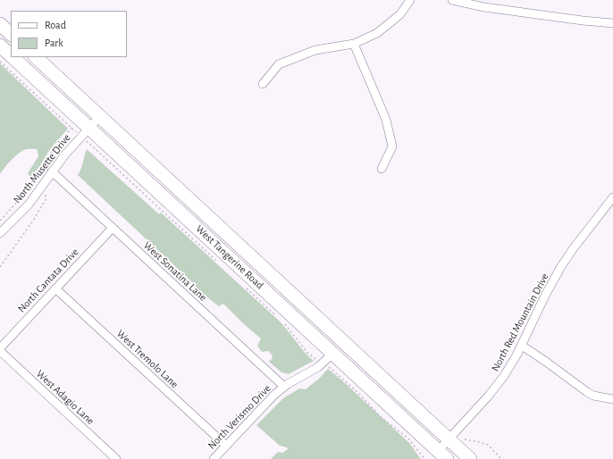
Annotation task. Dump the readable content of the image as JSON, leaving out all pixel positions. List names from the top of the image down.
{
  "streets": {
    "main road": ["West Tangerine Road"],
    "street": [
      "North Musette Drive",
      "West Sonatina Lane",
      "North Cantata Drive",
      "North Red Mountain Drive",
      "West Tremolo Lane",
      "West Adagio Lane",
      "North Verismo Drive"
    ]
  },
  "crossings": [
    ["North Musette Drive", "West Tangerine Road"],
    ["North Musette Drive", "West Sonatina Lane"],
    ["West Tangerine Road", "North Red Mountain Drive"],
    ["West Tangerine Road", "North Verismo Drive"],
    ["West Sonatina Lane", "North Cantata Drive"],
    ["West Sonatina Lane", "North Verismo Drive"],
    ["North Cantata Drive", "West Tremolo Lane"],
    ["North Cantata Drive", "West Adagio Lane"],
    ["West Tremolo Lane", "North Verismo Drive"]
  ],
  "legend": ["Road", "Park"]
}
